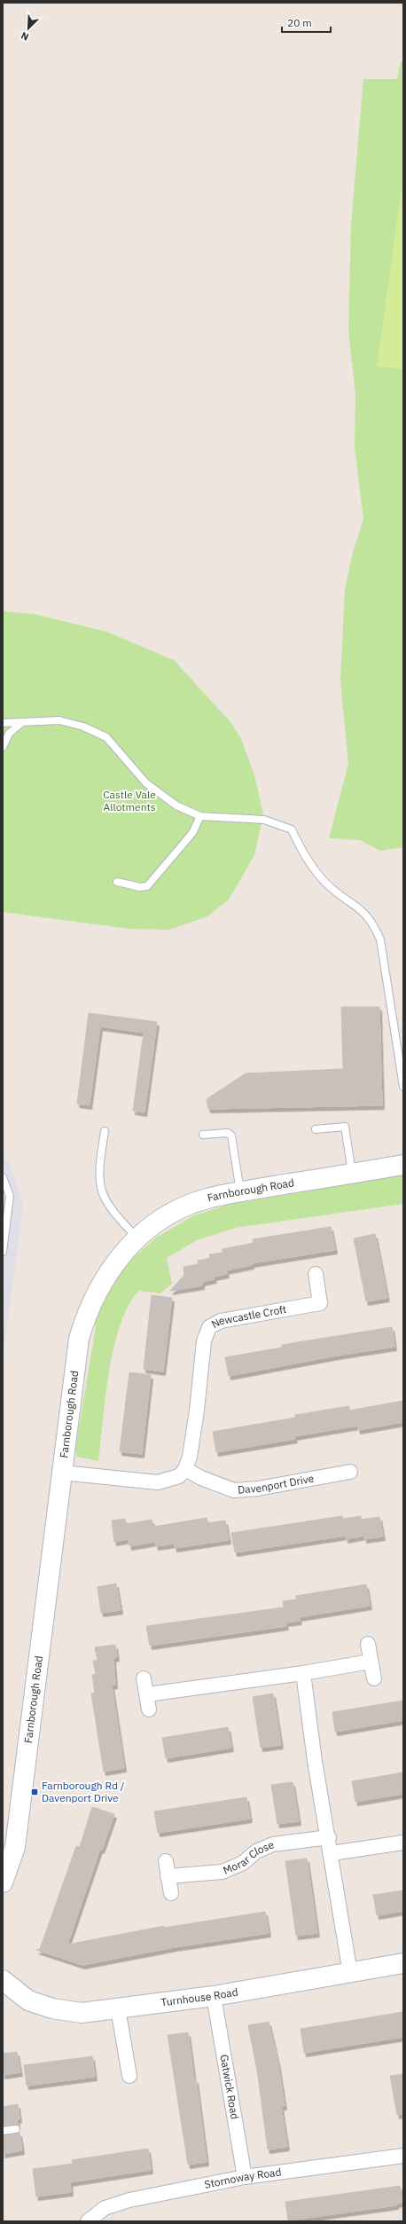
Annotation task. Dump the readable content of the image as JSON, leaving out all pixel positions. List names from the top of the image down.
{
  "streets": {
    "street": [
      "Farnborough Road",
      "Newcastle Croft",
      "Davenport Drive",
      "Morar Close",
      "Turnhouse Road",
      "Gatwick Road",
      "Stornoway Road"
    ]
  },
  "crossings": [
    ["Newcastle Croft", "Davenport Drive"],
    ["Turnhouse Road", "Gatwick Road"],
    ["Gatwick Road", "Stornoway Road"]
  ],
  "parks": ["Castle Vale Allotments"],
  "places": {
    "transit": ["Farnborough Rd / Davenport Drive"]
  },
  "scale_bar": "20 m",
  "north": "bottom left"
}
